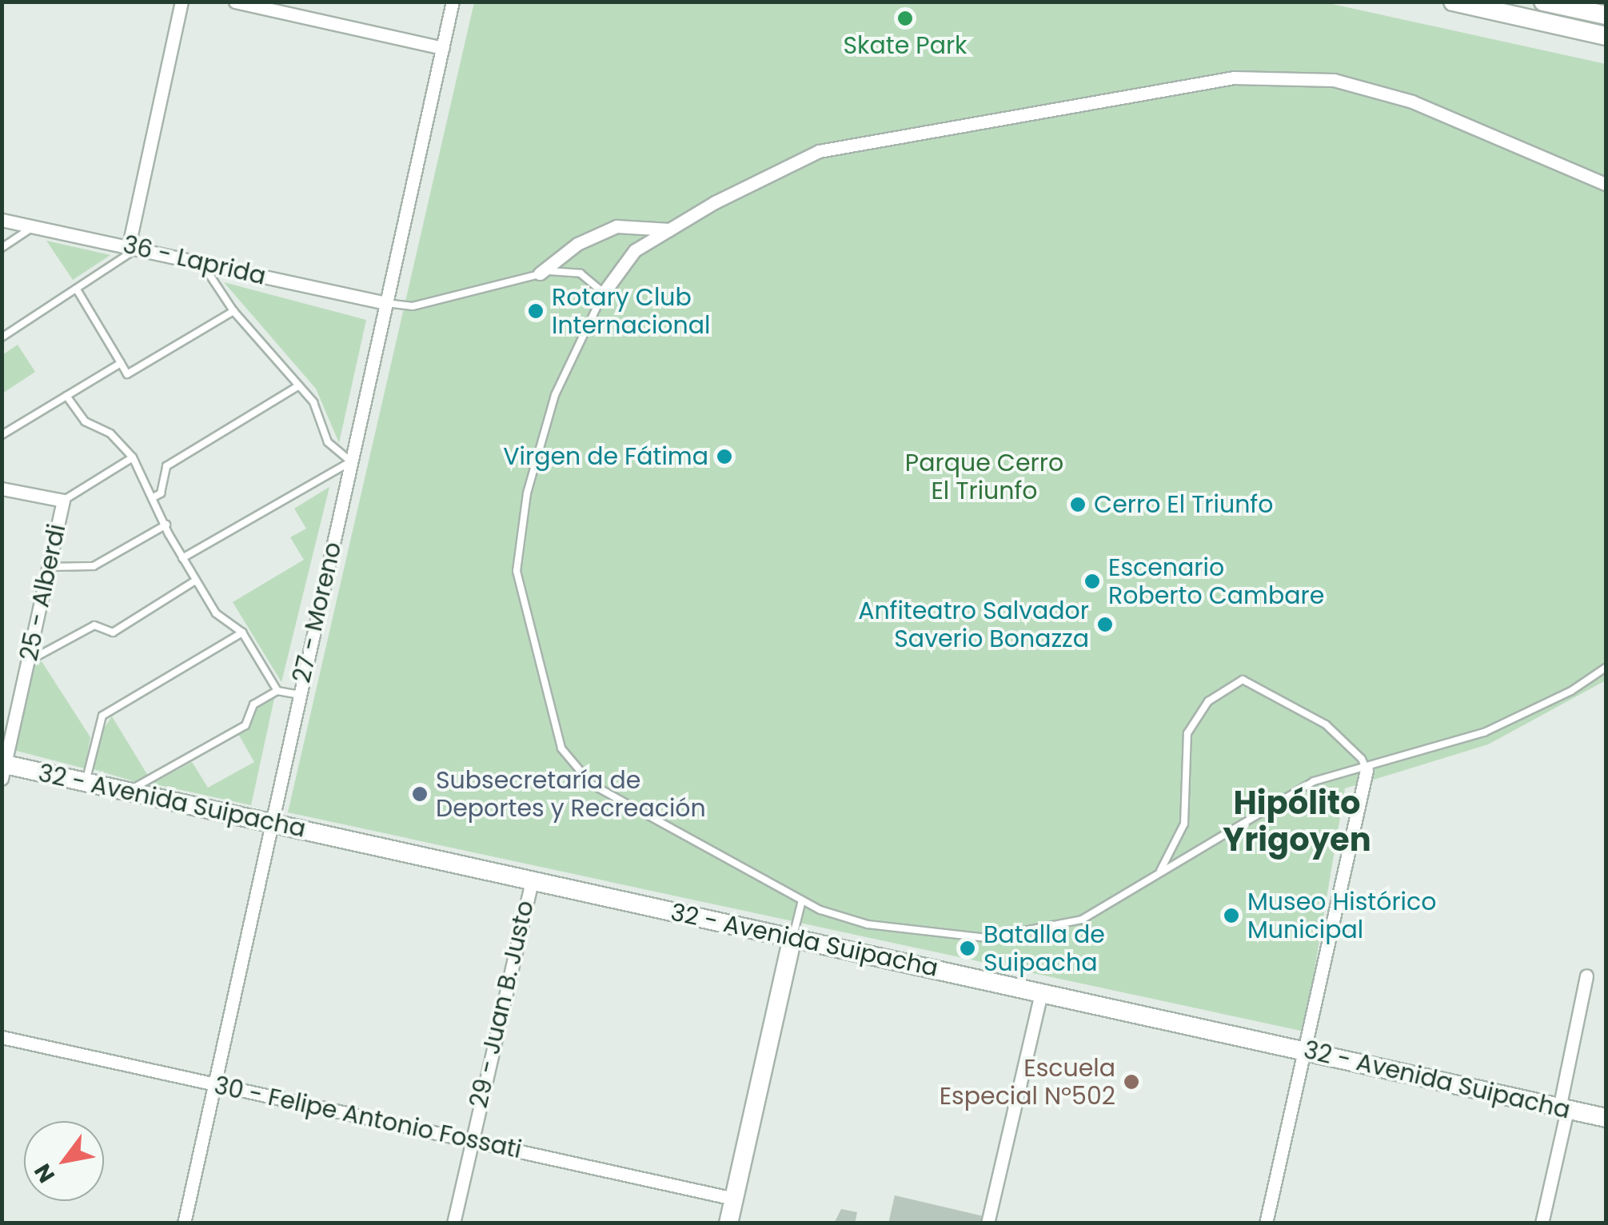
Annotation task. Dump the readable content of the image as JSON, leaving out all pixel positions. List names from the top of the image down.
{
  "streets": {
    "street": [
      "36 - Laprida",
      "25 - Alberdi",
      "27 - Moreno",
      "32 - Avenida Suipacha",
      "29 - Juan B. Justo",
      "30 - Felipe Antonio Fossati"
    ]
  },
  "crossings": [
    ["36 - Laprida", "27 - Moreno"],
    ["25 - Alberdi", "32 - Avenida Suipacha"],
    ["27 - Moreno", "32 - Avenida Suipacha"],
    ["27 - Moreno", "30 - Felipe Antonio Fossati"],
    ["32 - Avenida Suipacha", "29 - Juan B. Justo"],
    ["29 - Juan B. Justo", "30 - Felipe Antonio Fossati"]
  ],
  "districts": ["Hipólito Yrigoyen"],
  "parks": ["Parque Cerro El Triunfo"],
  "places": [
    "Skate Park",
    "Rotary Club Internacional",
    "Virgen de Fátima",
    "Cerro El Triunfo",
    "Escenario Roberto Cambare",
    "Anfiteatro Salvador Saverio Bonazza",
    "Subsecretaría de Deportes y Recreación",
    "Museo Histórico Municipal",
    "Batalla de Suipacha",
    "Escuela Especial Nº502"
  ],
  "north": "bottom left"
}
